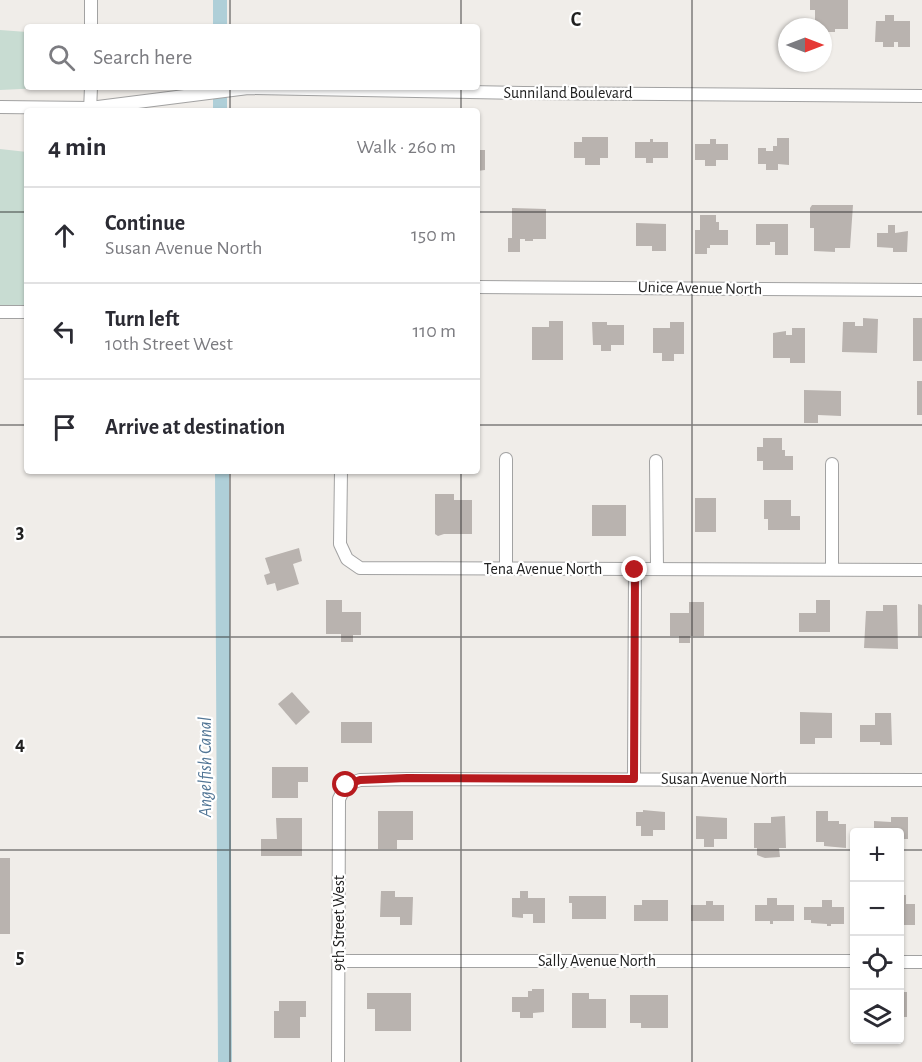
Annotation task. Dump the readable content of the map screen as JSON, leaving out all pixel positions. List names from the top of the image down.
{
  "streets": {
    "street": [
      "Sunniland Boulevard",
      "Unice Avenue North",
      "Tena Avenue North",
      "Susan Avenue North",
      "9th Street West",
      "Sally Avenue North"
    ]
  },
  "crossings": [
    ["Susan Avenue North", "9th Street West"],
    ["9th Street West", "Sally Avenue North"]
  ],
  "water": ["Angelfish Canal"],
  "north": "right",
  "page": {
    "search": "Search here",
    "heading": ["4 min", "Walk · 260 m"],
    "list": [
      ["Continue", "Susan Avenue North", "150 m"],
      ["Turn left", "10th Street West", "110 m"],
      "Arrive at destination"
    ],
    "map_buttons": ["+", "−"]
  },
  "grid": {
    "columns": ["C"],
    "rows": ["3", "4", "5"]
  }
}
